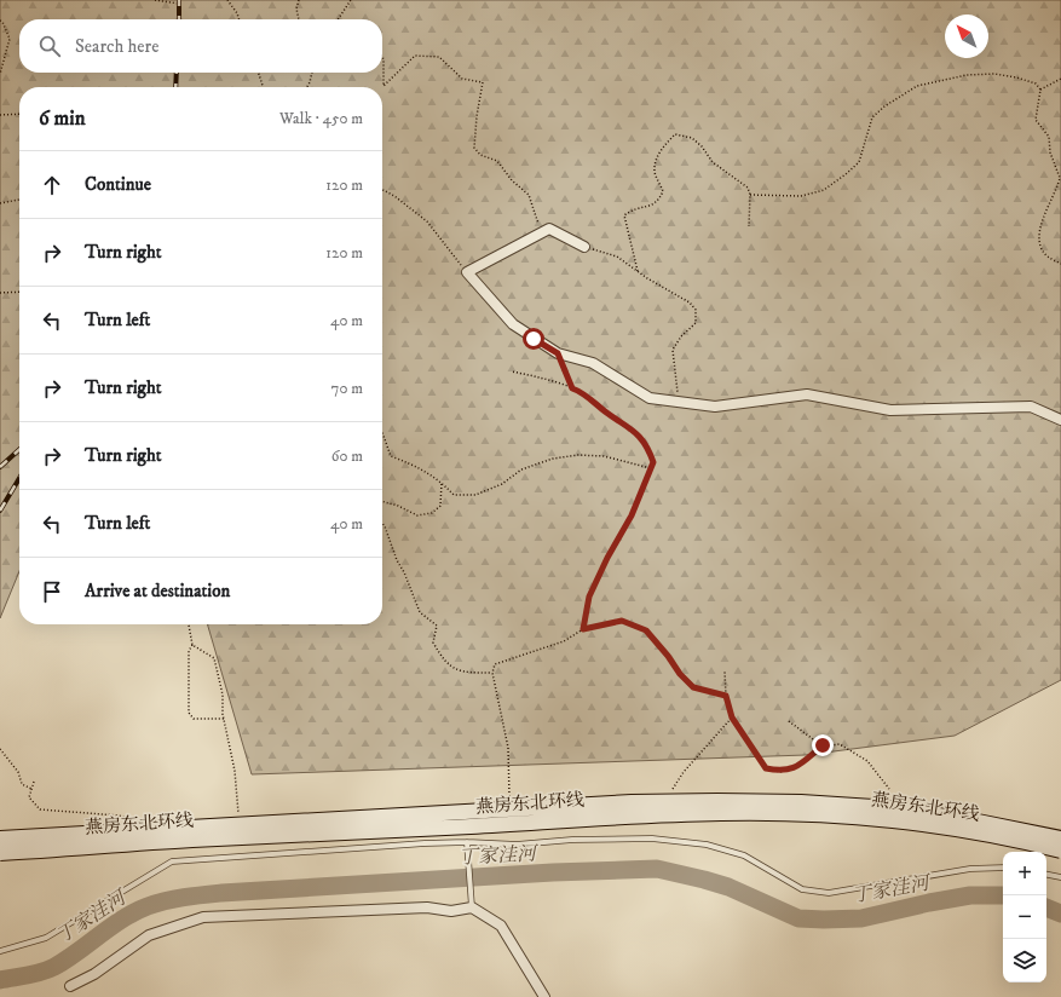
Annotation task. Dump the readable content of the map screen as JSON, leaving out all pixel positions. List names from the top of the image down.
{
  "streets": {
    "main road": ["燕房东北环线"]
  },
  "water": ["丁家洼河"],
  "north": "top left",
  "page": {
    "search": "Search here",
    "heading": ["6 min", "Walk · 450 m"],
    "list": [
      ["Continue", "120 m"],
      ["Turn right", "120 m"],
      ["Turn left", "40 m"],
      ["Turn right", "70 m"],
      ["Turn right", "60 m"],
      ["Turn left", "40 m"],
      "Arrive at destination"
    ],
    "map_buttons": ["+", "−"]
  }
}
